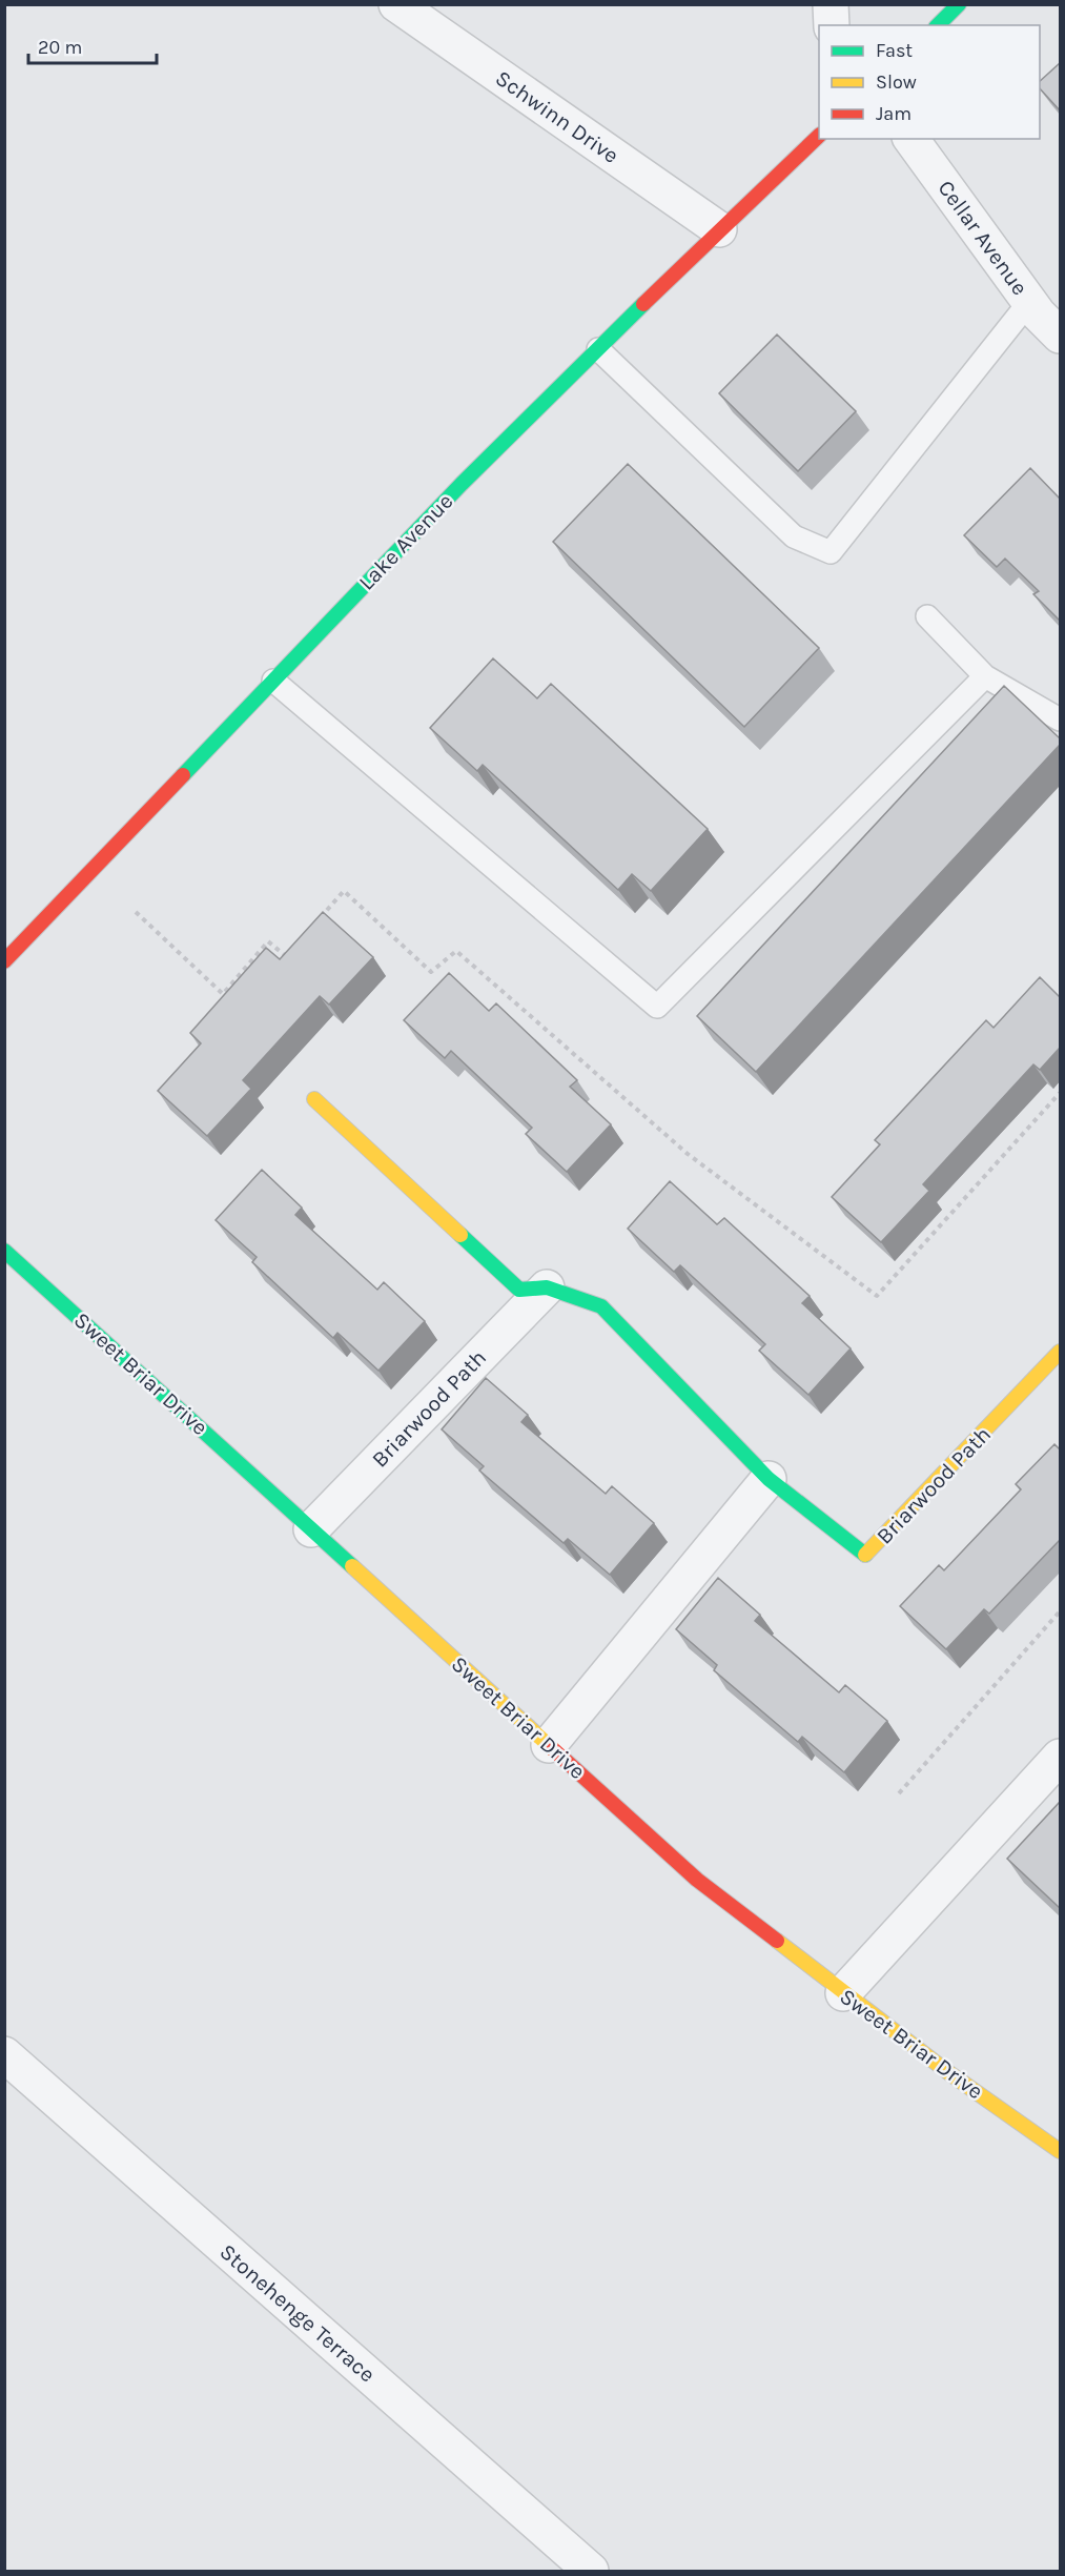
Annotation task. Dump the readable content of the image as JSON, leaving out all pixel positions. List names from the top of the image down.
{
  "streets": {
    "street": [
      "Schwinn Drive",
      "Cellar Avenue",
      "Lake Avenue",
      "Sweet Briar Drive",
      "Briarwood Path",
      "Stonehenge Terrace"
    ]
  },
  "crossings": [
    ["Schwinn Drive", "Lake Avenue"],
    ["Sweet Briar Drive", "Briarwood Path"]
  ],
  "legend": ["Fast", "Slow", "Jam"],
  "scale_bar": "20 m"
}
